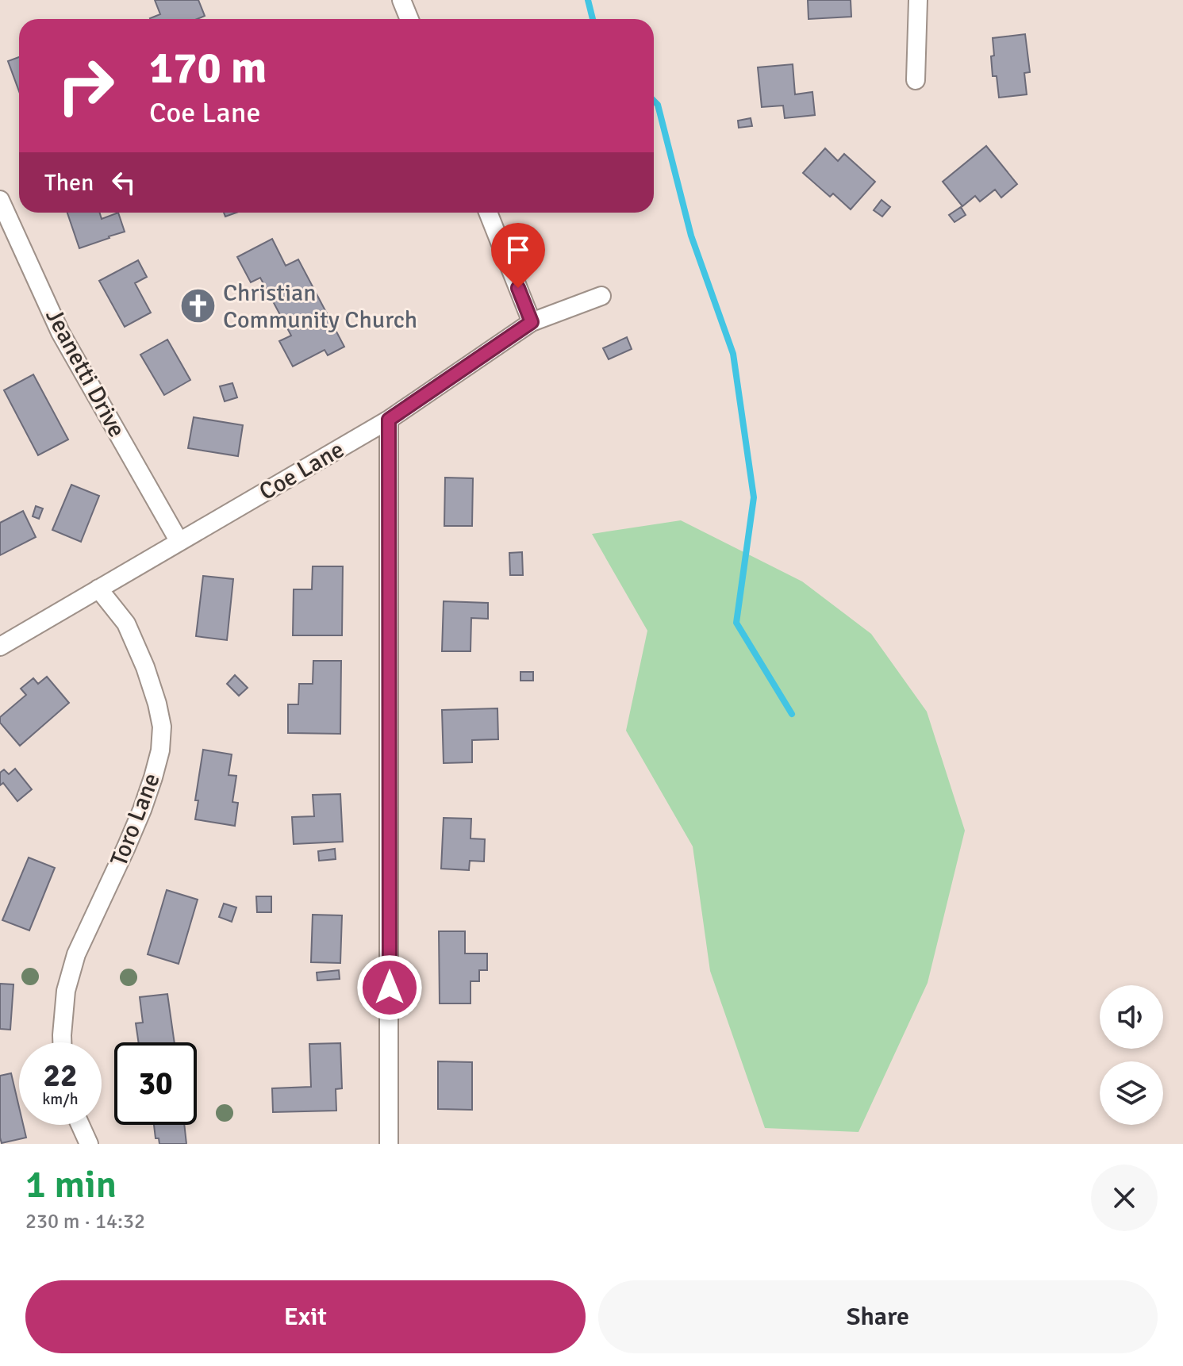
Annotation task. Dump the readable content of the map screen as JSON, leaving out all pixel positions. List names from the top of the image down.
{
  "streets": {
    "street": ["Jeanetti Drive", "Coe Lane", "Toro Lane"]
  },
  "crossings": [
    ["Jeanetti Drive", "Coe Lane"],
    ["Coe Lane", "Toro Lane"]
  ],
  "places": {
    "church": ["Christian Community Church"]
  },
  "page": {
    "turn": ["170 m", "Coe Lane"],
    "then": "Then",
    "speed": "22 km/h",
    "limit": "30",
    "heading": ["1 min", "230 m · 14:32"],
    "buttons": ["Exit", "Share"]
  }
}
